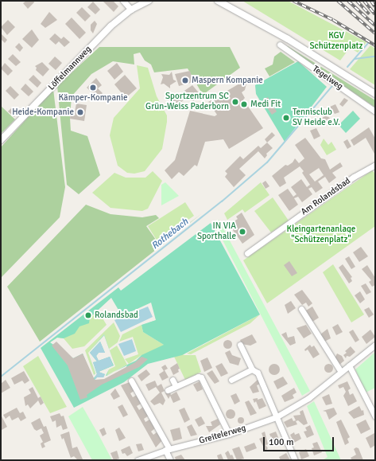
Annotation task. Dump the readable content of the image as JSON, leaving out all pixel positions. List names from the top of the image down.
{
  "streets": {
    "street": [
      "Löffelmannweg",
      "Tegelweg",
      "Am Rolandsbad",
      "Greitelerweg"
    ]
  },
  "water": ["Rothebach"],
  "parks": ["KGV Schützenplatz", "Kleingartenanlage \"Schützenplatz\""],
  "places": [
    "Maspern Kompanie",
    "Kämper-Kompanie",
    "Sportzentrum SC Grün-Weiss Paderborn",
    "Medi Fit",
    "Heide-Kompanie",
    "Tennisclub SV Heide e.V.",
    "IN VIA Sporthalle",
    "Rolandsbad"
  ],
  "scale_bar": "100 m"
}
